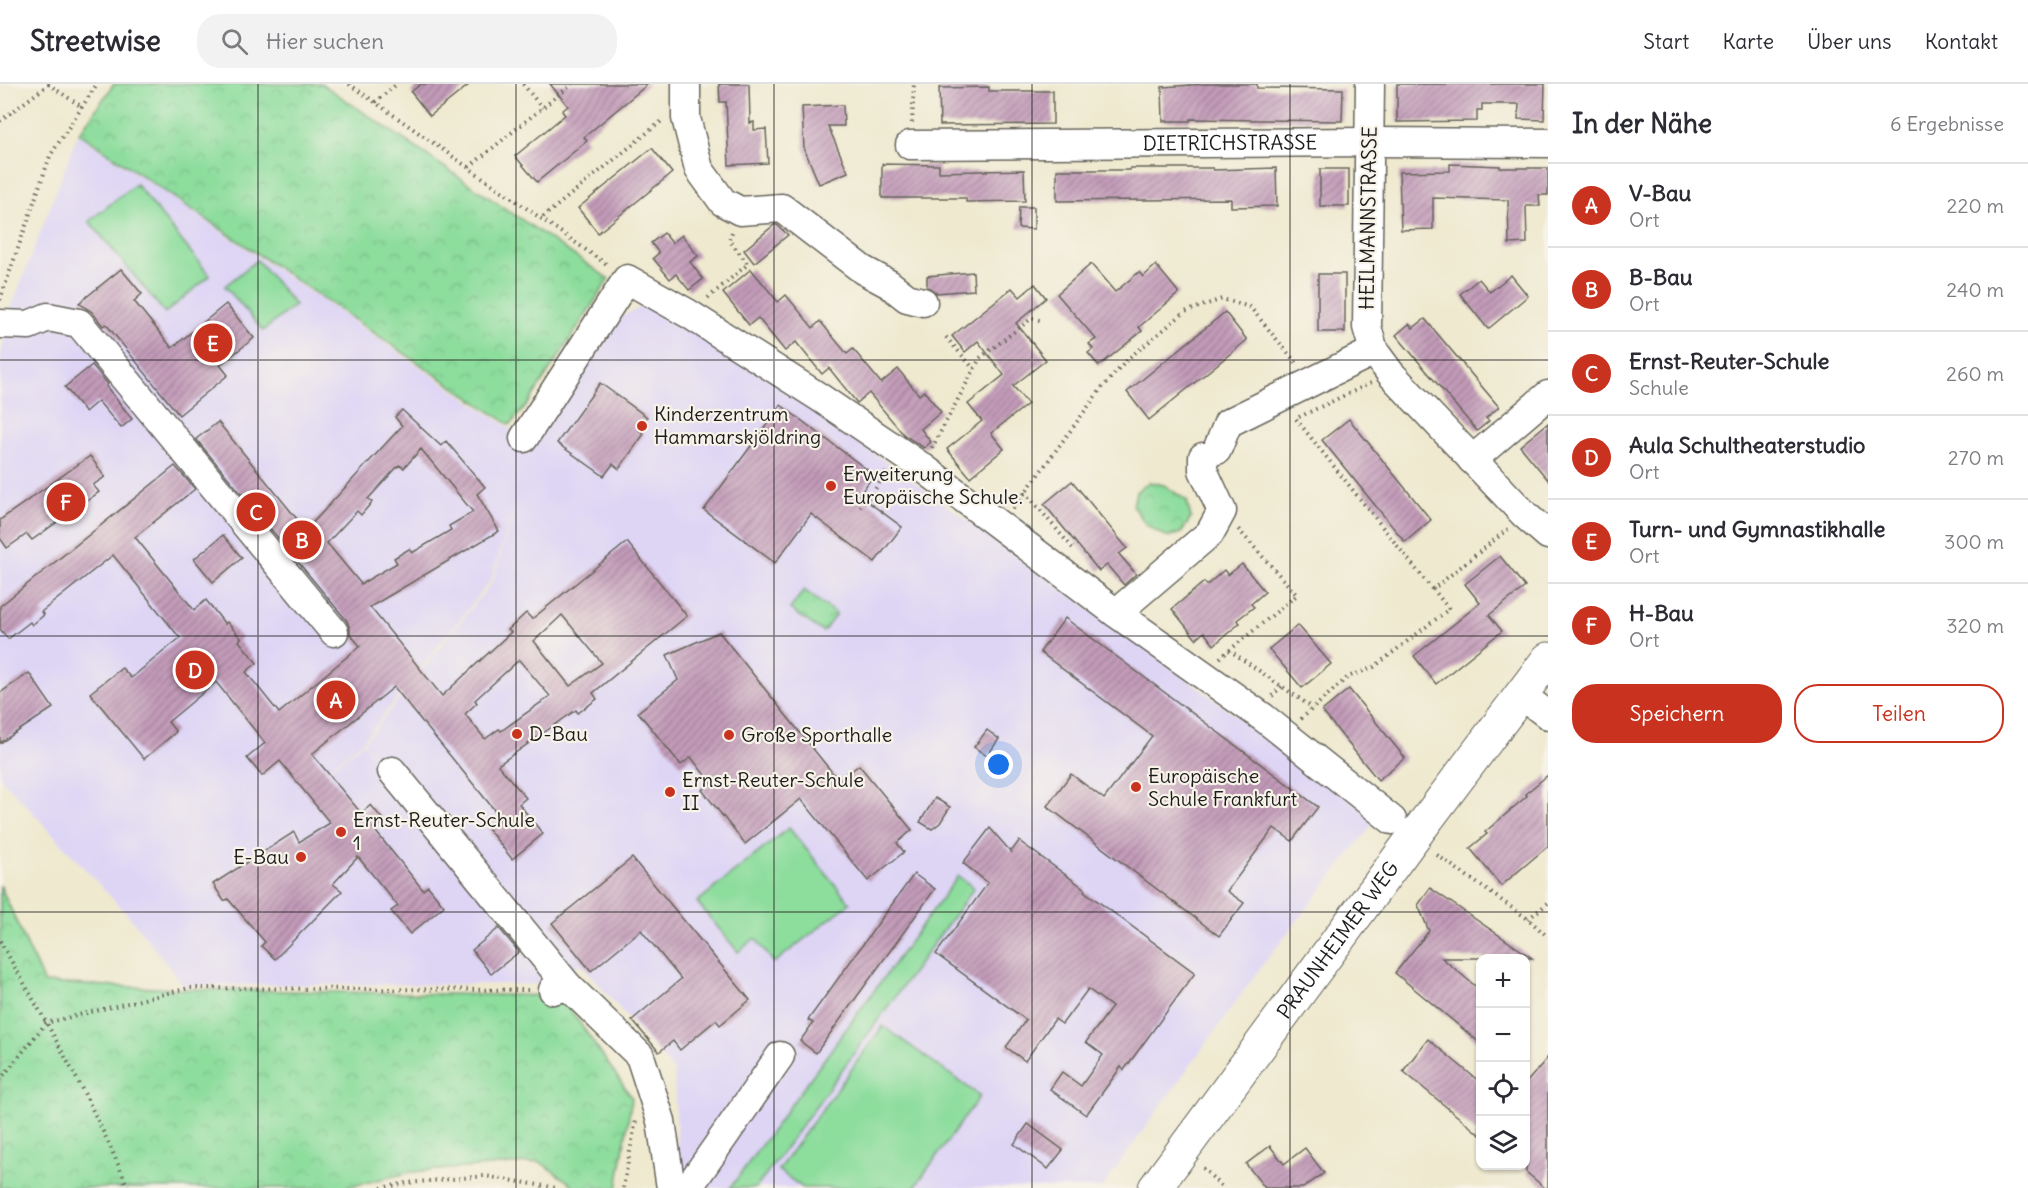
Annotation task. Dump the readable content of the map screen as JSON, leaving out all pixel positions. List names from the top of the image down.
{
  "streets": {
    "main road": ["PRAUNHEIMER WEG"],
    "street": ["DIETRICHSTRASSE", "HEILMANNSTRASSE"]
  },
  "crossings": [
    ["DIETRICHSTRASSE", "HEILMANNSTRASSE"]
  ],
  "places": [
    "Kinderzentrum Hammarskjöldring",
    "Erweiterung Europäische Schule.",
    "D-Bau",
    "Große Sporthalle",
    "Europäische Schule Frankfurt",
    "Ernst-Reuter-Schule II",
    "Ernst-Reuter-Schule 1",
    "E-Bau"
  ],
  "page": {
    "header": "Streetwise",
    "search": "Hier suchen",
    "nav": [
      "Start",
      "Karte",
      "Über uns",
      "Kontakt"
    ],
    "heading": ["In der Nähe", "6 Ergebnisse"],
    "list": [
      {
        "mark": "A",
        "name": "V-Bau",
        "note": "Ort",
        "value": "220 m"
      },
      {
        "mark": "B",
        "name": "B-Bau",
        "note": "Ort",
        "value": "240 m"
      },
      {
        "mark": "C",
        "name": "Ernst-Reuter-Schule",
        "note": "Schule",
        "value": "260 m"
      },
      {
        "mark": "D",
        "name": "Aula Schultheaterstudio",
        "note": "Ort",
        "value": "270 m"
      },
      {
        "mark": "E",
        "name": "Turn- und Gymnastikhalle",
        "note": "Ort",
        "value": "300 m"
      },
      {
        "mark": "F",
        "name": "H-Bau",
        "note": "Ort",
        "value": "320 m"
      }
    ],
    "pins": [
      "E",
      "F",
      "C",
      "B",
      "D",
      "A"
    ],
    "buttons": ["Speichern", "Teilen"],
    "map_buttons": ["+", "−"]
  }
}
